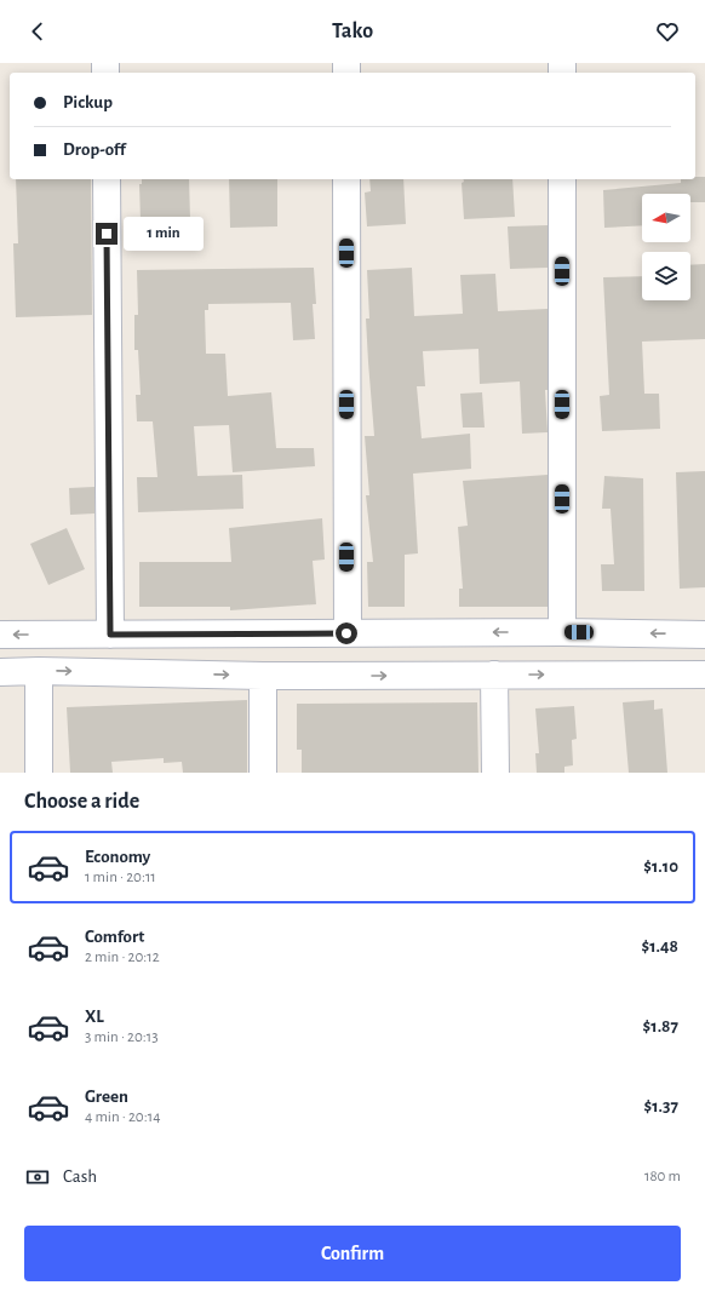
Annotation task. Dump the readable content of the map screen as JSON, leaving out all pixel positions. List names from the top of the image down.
{
  "north": "left",
  "page": {
    "header": "Tako",
    "banner": ["Pickup", "Drop-off"],
    "bubble": "1 min",
    "heading": "Choose a ride",
    "list": [
      {
        "name": "Economy",
        "note": "1 min · 20:11",
        "value": "$1.10"
      },
      {
        "name": "Comfort",
        "note": "2 min · 20:12",
        "value": "$1.48"
      },
      {
        "name": "XL",
        "note": "3 min · 20:13",
        "value": "$1.87"
      },
      {
        "name": "Green",
        "note": "4 min · 20:14",
        "value": "$1.37"
      }
    ],
    "pay": ["Cash", "180 m"],
    "buttons": "Confirm"
  }
}
